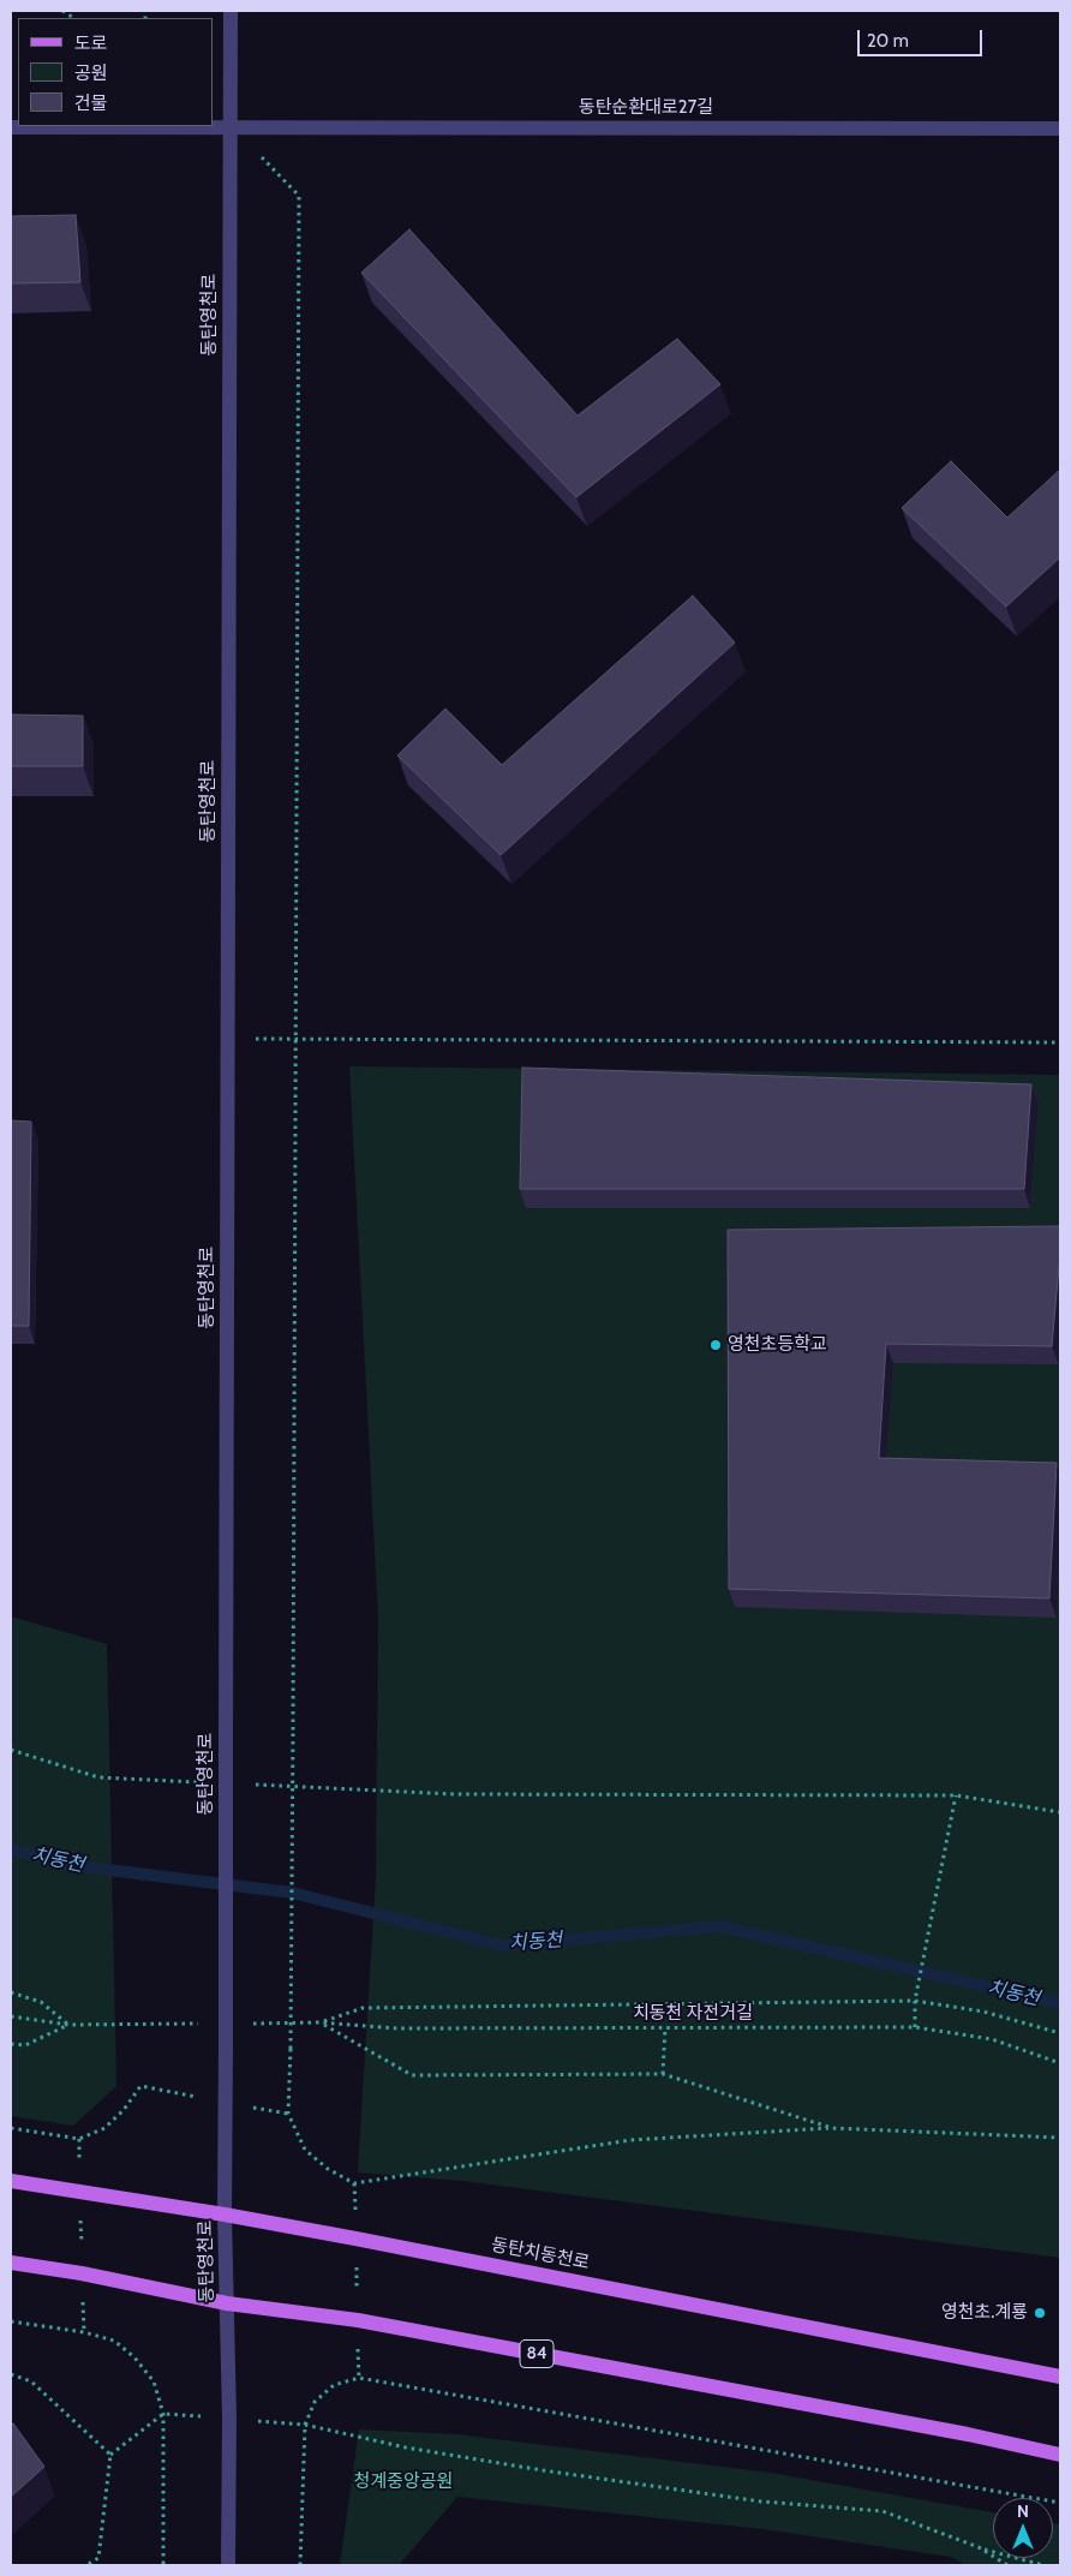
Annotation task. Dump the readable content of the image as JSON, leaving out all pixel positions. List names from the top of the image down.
{
  "streets": {
    "main road": ["동탄치동천로", "84"],
    "street": ["동탄순환대로27길", "동탄영천로"],
    "path": ["치동천 자전거길"]
  },
  "crossings": [
    ["동탄순환대로27길", "동탄영천로"],
    ["동탄영천로", "동탄치동천로"],
    ["동탄영천로", "84"]
  ],
  "water": ["치동천"],
  "parks": ["청계중앙공원"],
  "places": ["영천초등학교", "영천초.계룡"],
  "legend": ["도로", "공원", "건물"],
  "scale_bar": "20 m",
  "north": "top"
}
